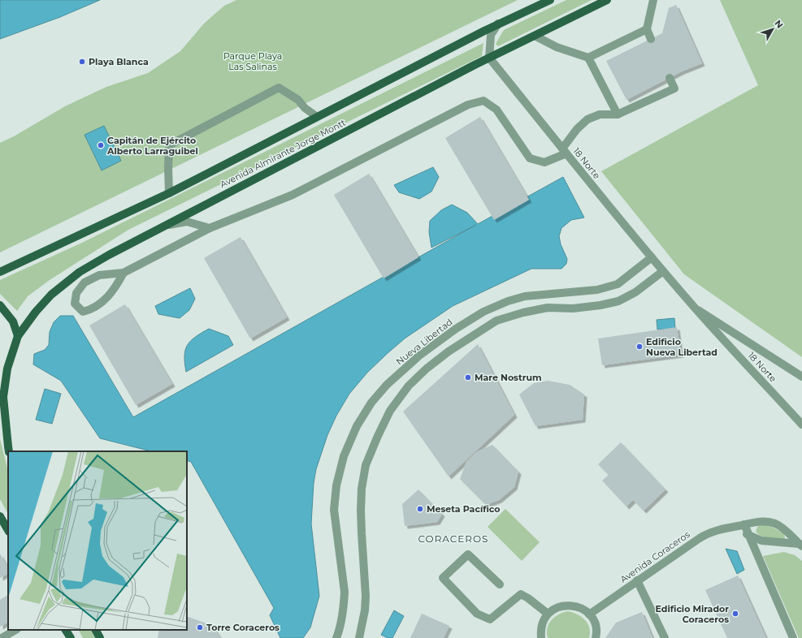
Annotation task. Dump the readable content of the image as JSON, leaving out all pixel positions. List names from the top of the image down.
{
  "streets": {
    "main road": ["Avenida Almirante Jorge Montt"],
    "street": ["18 Norte", "Nueva Libertad", "Avenida Coraceros"]
  },
  "crossings": [
    ["Avenida Almirante Jorge Montt", "18 Norte"],
    ["18 Norte", "Nueva Libertad"]
  ],
  "districts": ["CORACEROS"],
  "parks": ["Parque Playa Las Salinas"],
  "places": [
    "Playa Blanca",
    "Capitán de Ejército Alberto Larraguibel",
    "Edificio Nueva Libertad",
    "Mare Nostrum",
    "Meseta Pacífico",
    "Edificio Mirador Coraceros",
    "Torre Coraceros"
  ],
  "north": "top right"
}
